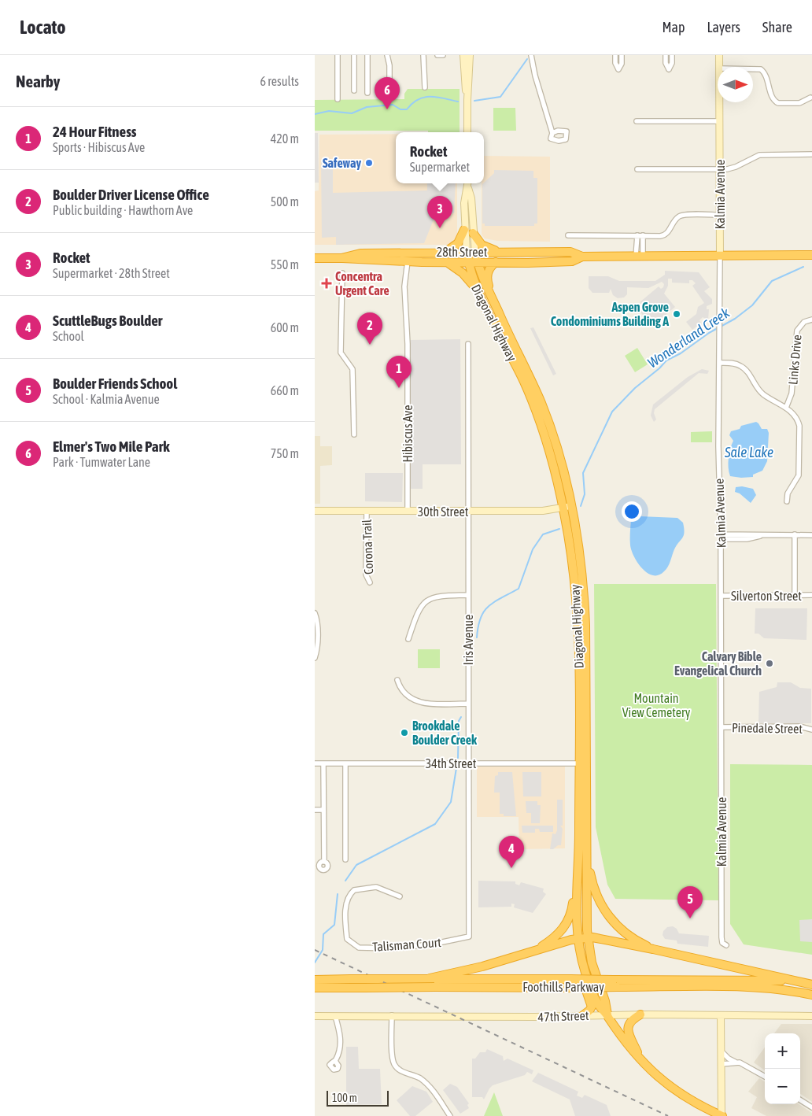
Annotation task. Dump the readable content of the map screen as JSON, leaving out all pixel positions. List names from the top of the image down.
{
  "streets": {
    "highway": ["28th Street", "Diagonal Highway", "Foothills Parkway"],
    "street": [
      "Kalmia Avenue",
      "Links Drive",
      "Hibiscus Ave",
      "30th Street",
      "Corona Trail",
      "Silverton Street",
      "Iris Avenue",
      "Pinedale Street",
      "34th Street",
      "Talisman Court",
      "47th Street"
    ]
  },
  "crossings": [
    ["Kalmia Avenue", "28th Street"],
    ["Kalmia Avenue", "Silverton Street"],
    ["Kalmia Avenue", "Pinedale Street"],
    ["28th Street", "Diagonal Highway"],
    ["28th Street", "Hibiscus Ave"],
    ["Diagonal Highway", "30th Street"],
    ["Diagonal Highway", "34th Street"],
    ["Diagonal Highway", "47th Street"],
    ["Hibiscus Ave", "30th Street"],
    ["30th Street", "Corona Trail"],
    ["30th Street", "Iris Avenue"],
    ["Iris Avenue", "34th Street"],
    ["Iris Avenue", "Talisman Court"]
  ],
  "water": ["Wonderland Creek", "Sale Lake"],
  "parks": ["Mountain View Cemetery"],
  "places": {
    "other": [
      "Safeway",
      "Aspen Grove Condominiums Building A",
      "Calvary Bible Evangelical Church",
      "Brookdale Boulder Creek"
    ],
    "health": ["Concentra Urgent Care"]
  },
  "scale_bar": "100 m",
  "north": "right",
  "page": {
    "header": "Locato",
    "nav": ["Map", "Layers", "Share"],
    "heading": ["Nearby", "6 results"],
    "pins": [
      "6",
      "3",
      "2",
      "1",
      "4",
      "5"
    ],
    "list": [
      {
        "mark": "1",
        "name": "24 Hour Fitness",
        "note": "Sports · Hibiscus Ave",
        "value": "420 m"
      },
      {
        "mark": "2",
        "name": "Boulder Driver License Office",
        "note": "Public building · Hawthorn Ave",
        "value": "500 m"
      },
      {
        "mark": "3",
        "name": "Rocket",
        "note": "Supermarket · 28th Street",
        "value": "550 m"
      },
      {
        "mark": "4",
        "name": "ScuttleBugs Boulder",
        "note": "School",
        "value": "600 m"
      },
      {
        "mark": "5",
        "name": "Boulder Friends School",
        "note": "School · Kalmia Avenue",
        "value": "660 m"
      },
      {
        "mark": "6",
        "name": "Elmer's Two Mile Park",
        "note": "Park · Tumwater Lane",
        "value": "750 m"
      }
    ],
    "popup": ["Rocket", "Supermarket"],
    "map_buttons": ["+", "−"],
    "scale": "100 m"
  }
}
